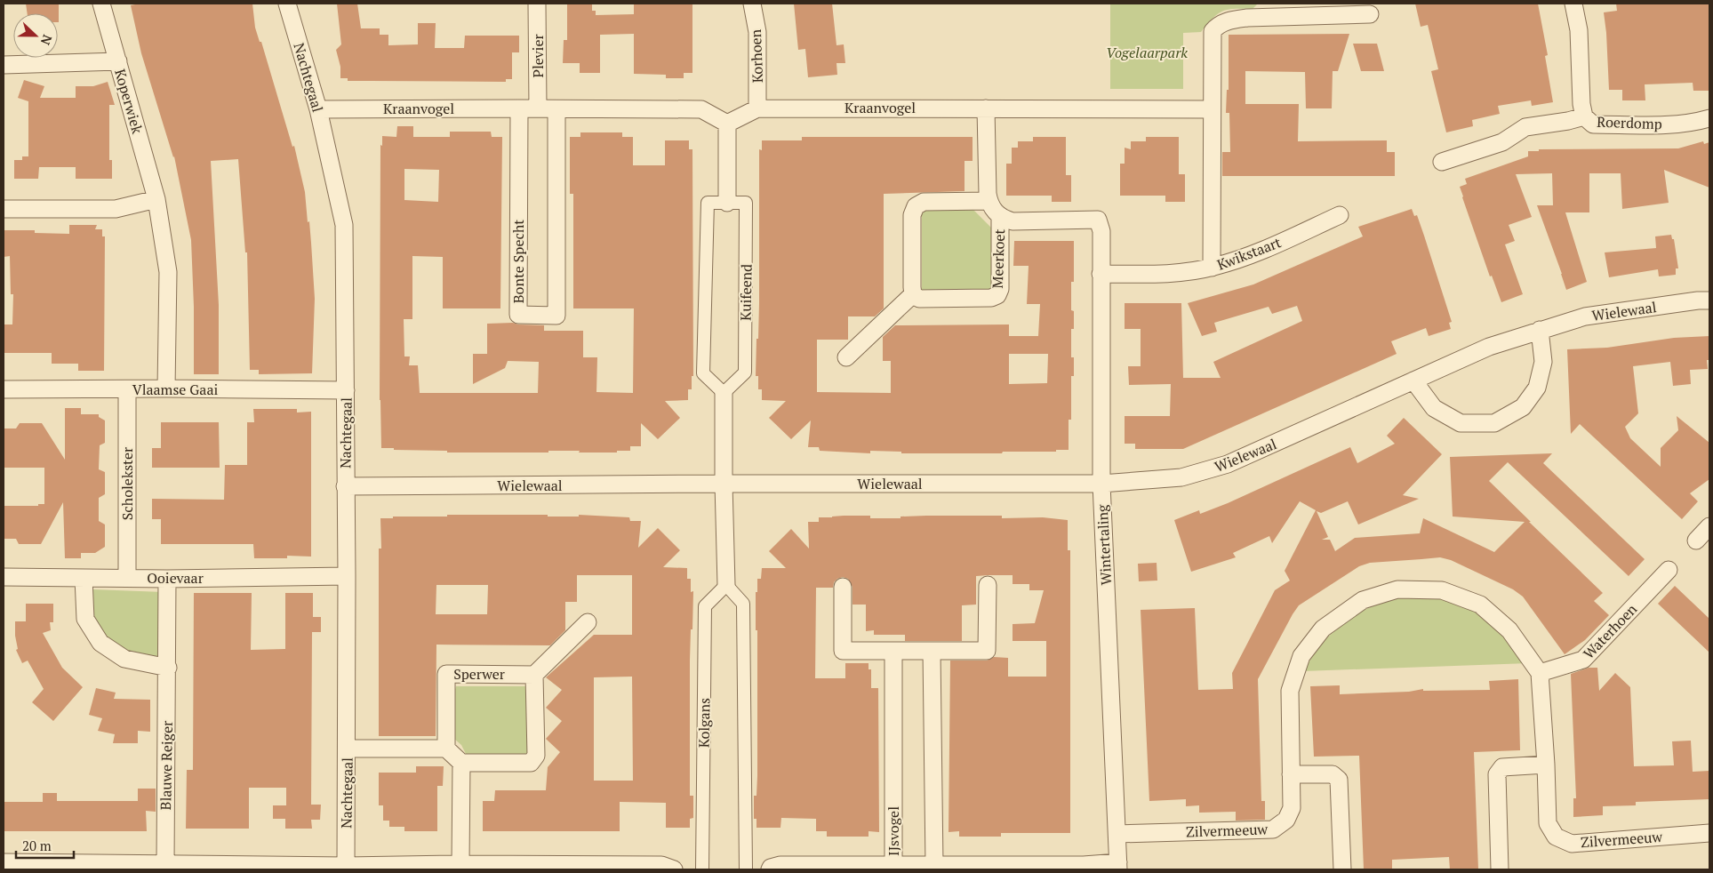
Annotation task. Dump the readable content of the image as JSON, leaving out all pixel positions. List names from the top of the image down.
{
  "streets": {
    "street": [
      "Plevier",
      "Korhoen",
      "Nachtegaal",
      "Koperwiek",
      "Kraanvogel",
      "Roerdomp",
      "Kwikstaart",
      "Meerkoet",
      "Bonte Specht",
      "Kuifeend",
      "Wielewaal",
      "Vlaamse Gaai",
      "Scholekster",
      "Wintertaling",
      "Ooievaar",
      "Waterhoen",
      "Sperwer",
      "Kolgans",
      "Blauwe Reiger",
      "Zilvermeeuw",
      "IJsvogel"
    ]
  },
  "crossings": [
    ["Korhoen", "Kraanvogel"],
    ["Nachtegaal", "Kraanvogel"],
    ["Nachtegaal", "Wielewaal"],
    ["Nachtegaal", "Vlaamse Gaai"],
    ["Nachtegaal", "Ooievaar"],
    ["Koperwiek", "Vlaamse Gaai"],
    ["Kraanvogel", "Bonte Specht"],
    ["Kwikstaart", "Wintertaling"],
    ["Meerkoet", "Wintertaling"],
    ["Wielewaal", "Wintertaling"],
    ["Vlaamse Gaai", "Scholekster"],
    ["Scholekster", "Ooievaar"],
    ["Wintertaling", "Zilvermeeuw"],
    ["Wintertaling", "IJsvogel"],
    ["Ooievaar", "Blauwe Reiger"],
    ["Waterhoen", "Zilvermeeuw"]
  ],
  "parks": ["Vogelaarpark"],
  "scale_bar": "20 m",
  "north": "right"
}
